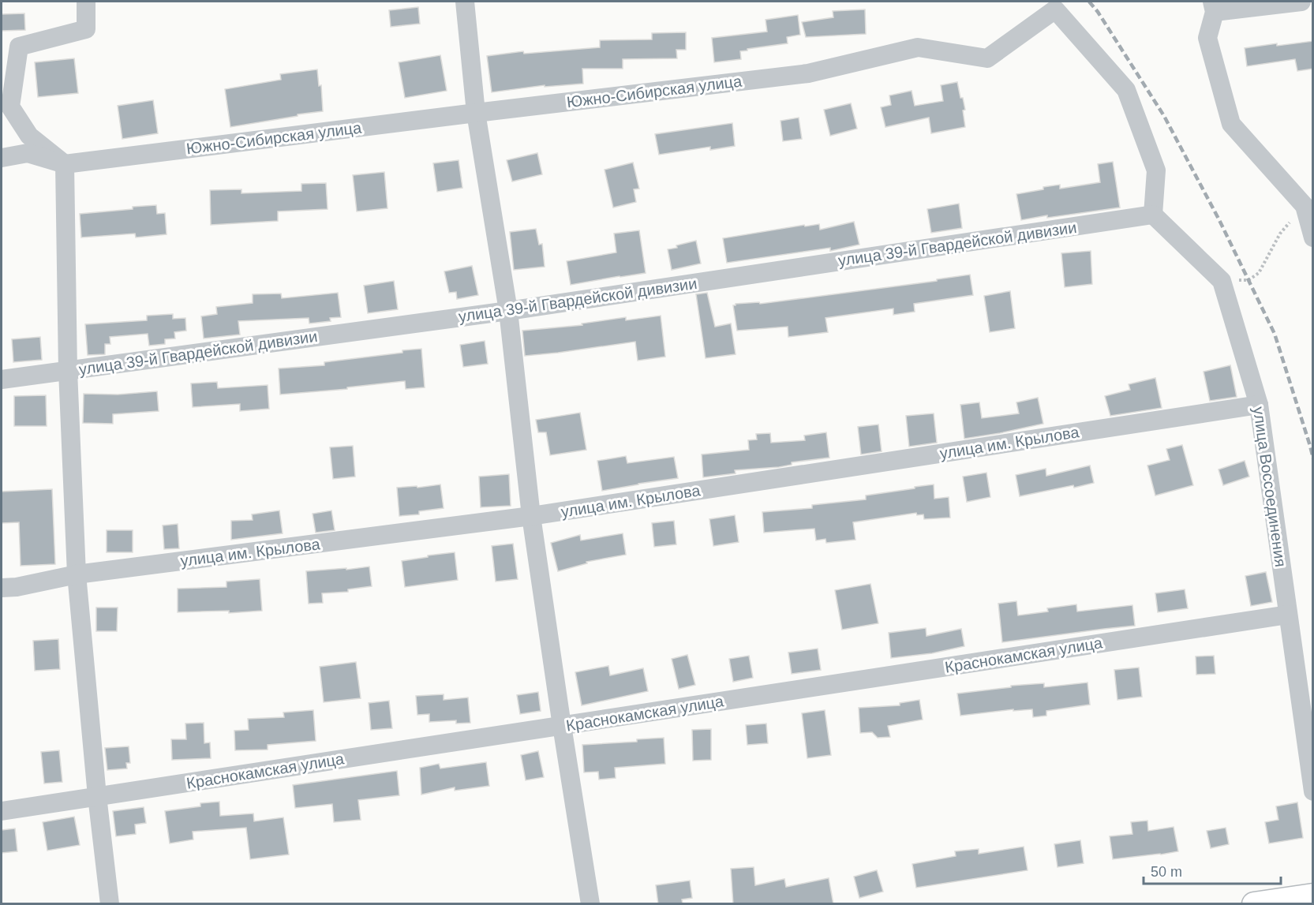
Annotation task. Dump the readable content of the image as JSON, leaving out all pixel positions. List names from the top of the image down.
{
  "streets": {
    "street": [
      "Южно-Сибирская улица",
      "улица 39-й Гвардейской дивизии",
      "улица им. Крылова",
      "улица Воссоединения",
      "Краснокамская улица"
    ]
  },
  "crossings": [
    ["Южно-Сибирская улица", "улица 39-й Гвардейской дивизии"],
    ["Южно-Сибирская улица", "улица Воссоединения"],
    ["улица 39-й Гвардейской дивизии", "улица Воссоединения"],
    ["улица им. Крылова", "улица Воссоединения"],
    ["улица Воссоединения", "Краснокамская улица"]
  ],
  "scale_bar": "50 m"
}
